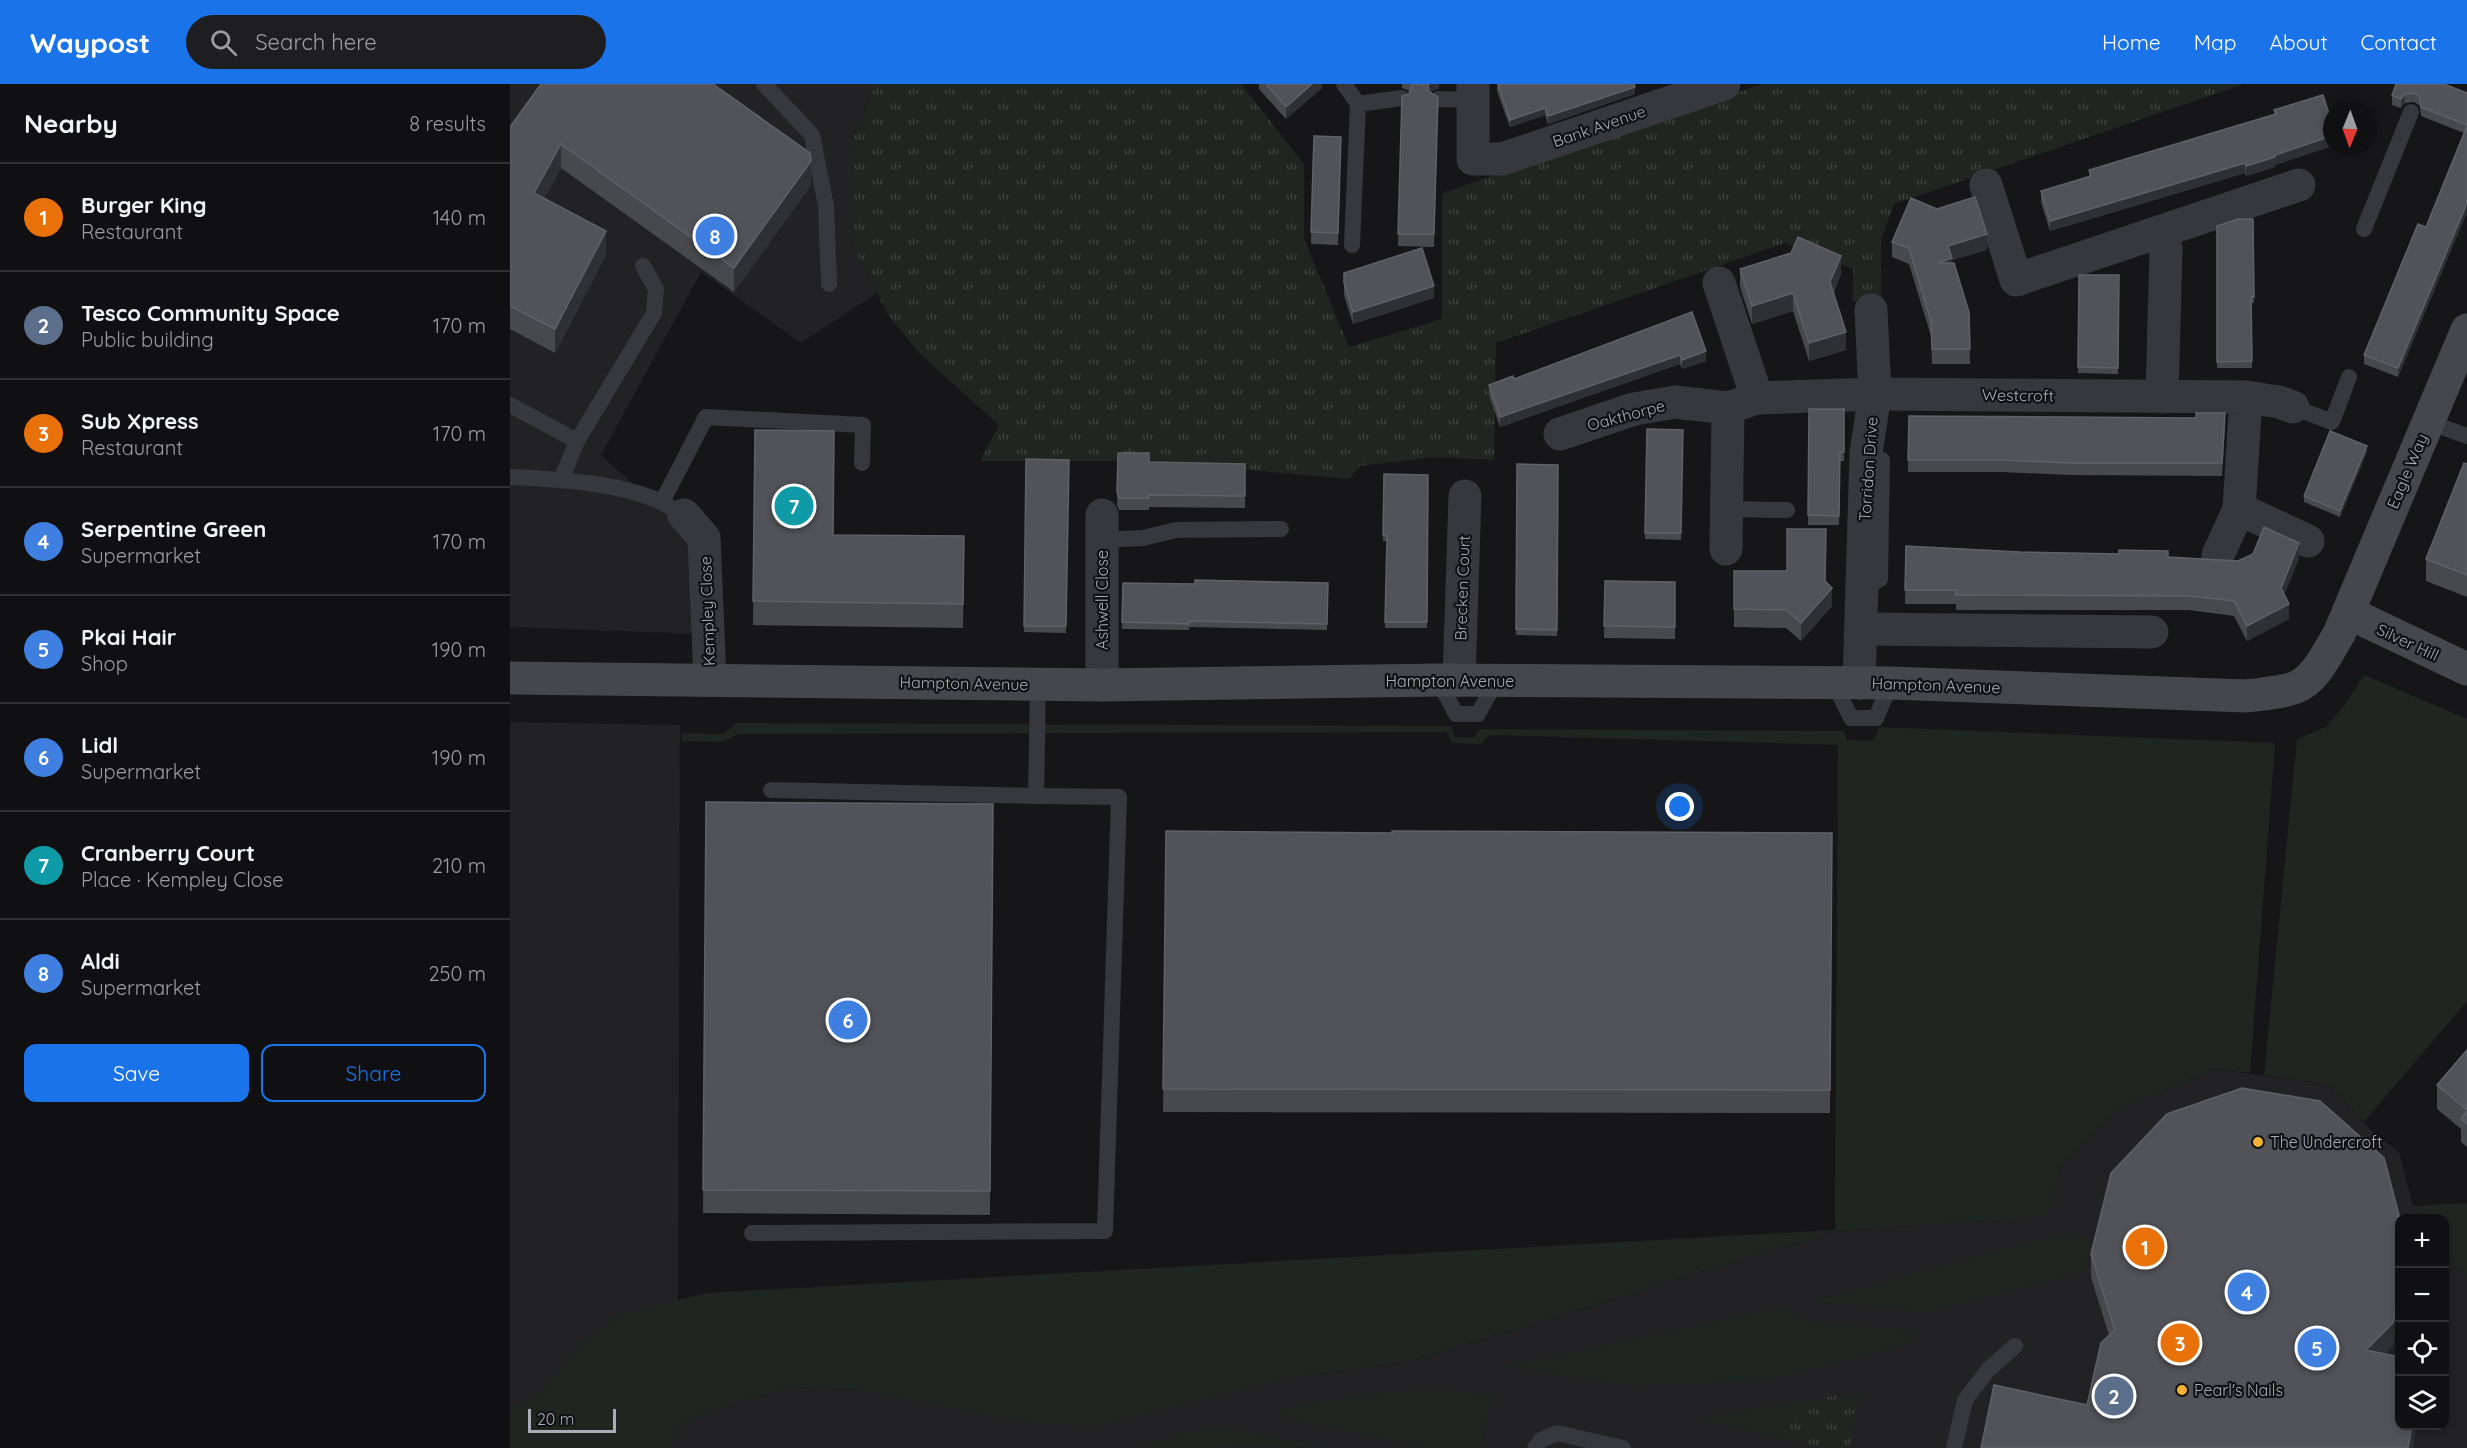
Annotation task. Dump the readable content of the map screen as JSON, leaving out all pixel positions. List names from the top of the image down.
{
  "streets": {
    "street": [
      "Bank Avenue",
      "Westcroft",
      "Oakthorpe",
      "Torridon Drive",
      "Eagle Way",
      "Brecken Court",
      "Ashwell Close",
      "Kempley Close",
      "Silver Hill",
      "Hampton Avenue"
    ]
  },
  "crossings": [
    ["Westcroft", "Oakthorpe"],
    ["Westcroft", "Torridon Drive"],
    ["Oakthorpe", "Torridon Drive"],
    ["Torridon Drive", "Hampton Avenue"],
    ["Eagle Way", "Silver Hill"],
    ["Eagle Way", "Hampton Avenue"],
    ["Brecken Court", "Hampton Avenue"],
    ["Ashwell Close", "Hampton Avenue"],
    ["Kempley Close", "Hampton Avenue"],
    ["Silver Hill", "Hampton Avenue"]
  ],
  "places": ["The Undercroft", "Pearl's Nails"],
  "scale_bar": "20 m",
  "north": "bottom",
  "page": {
    "header": "Waypost",
    "search": "Search here",
    "nav": [
      "Home",
      "Map",
      "About",
      "Contact"
    ],
    "heading": ["Nearby", "8 results"],
    "list": [
      {
        "mark": "1",
        "name": "Burger King",
        "note": "Restaurant",
        "value": "140 m"
      },
      {
        "mark": "2",
        "name": "Tesco Community Space",
        "note": "Public building",
        "value": "170 m"
      },
      {
        "mark": "3",
        "name": "Sub Xpress",
        "note": "Restaurant",
        "value": "170 m"
      },
      {
        "mark": "4",
        "name": "Serpentine Green",
        "note": "Supermarket",
        "value": "170 m"
      },
      {
        "mark": "5",
        "name": "Pkai Hair",
        "note": "Shop",
        "value": "190 m"
      },
      {
        "mark": "6",
        "name": "Lidl",
        "note": "Supermarket",
        "value": "190 m"
      },
      {
        "mark": "7",
        "name": "Cranberry Court",
        "note": "Place · Kempley Close",
        "value": "210 m"
      },
      {
        "mark": "8",
        "name": "Aldi",
        "note": "Supermarket",
        "value": "250 m"
      }
    ],
    "pins": [
      "8",
      "7",
      "6",
      "1",
      "4",
      "3",
      "5",
      "2"
    ],
    "buttons": ["Save", "Share"],
    "map_buttons": ["+", "−"],
    "scale": "20 m"
  }
}
